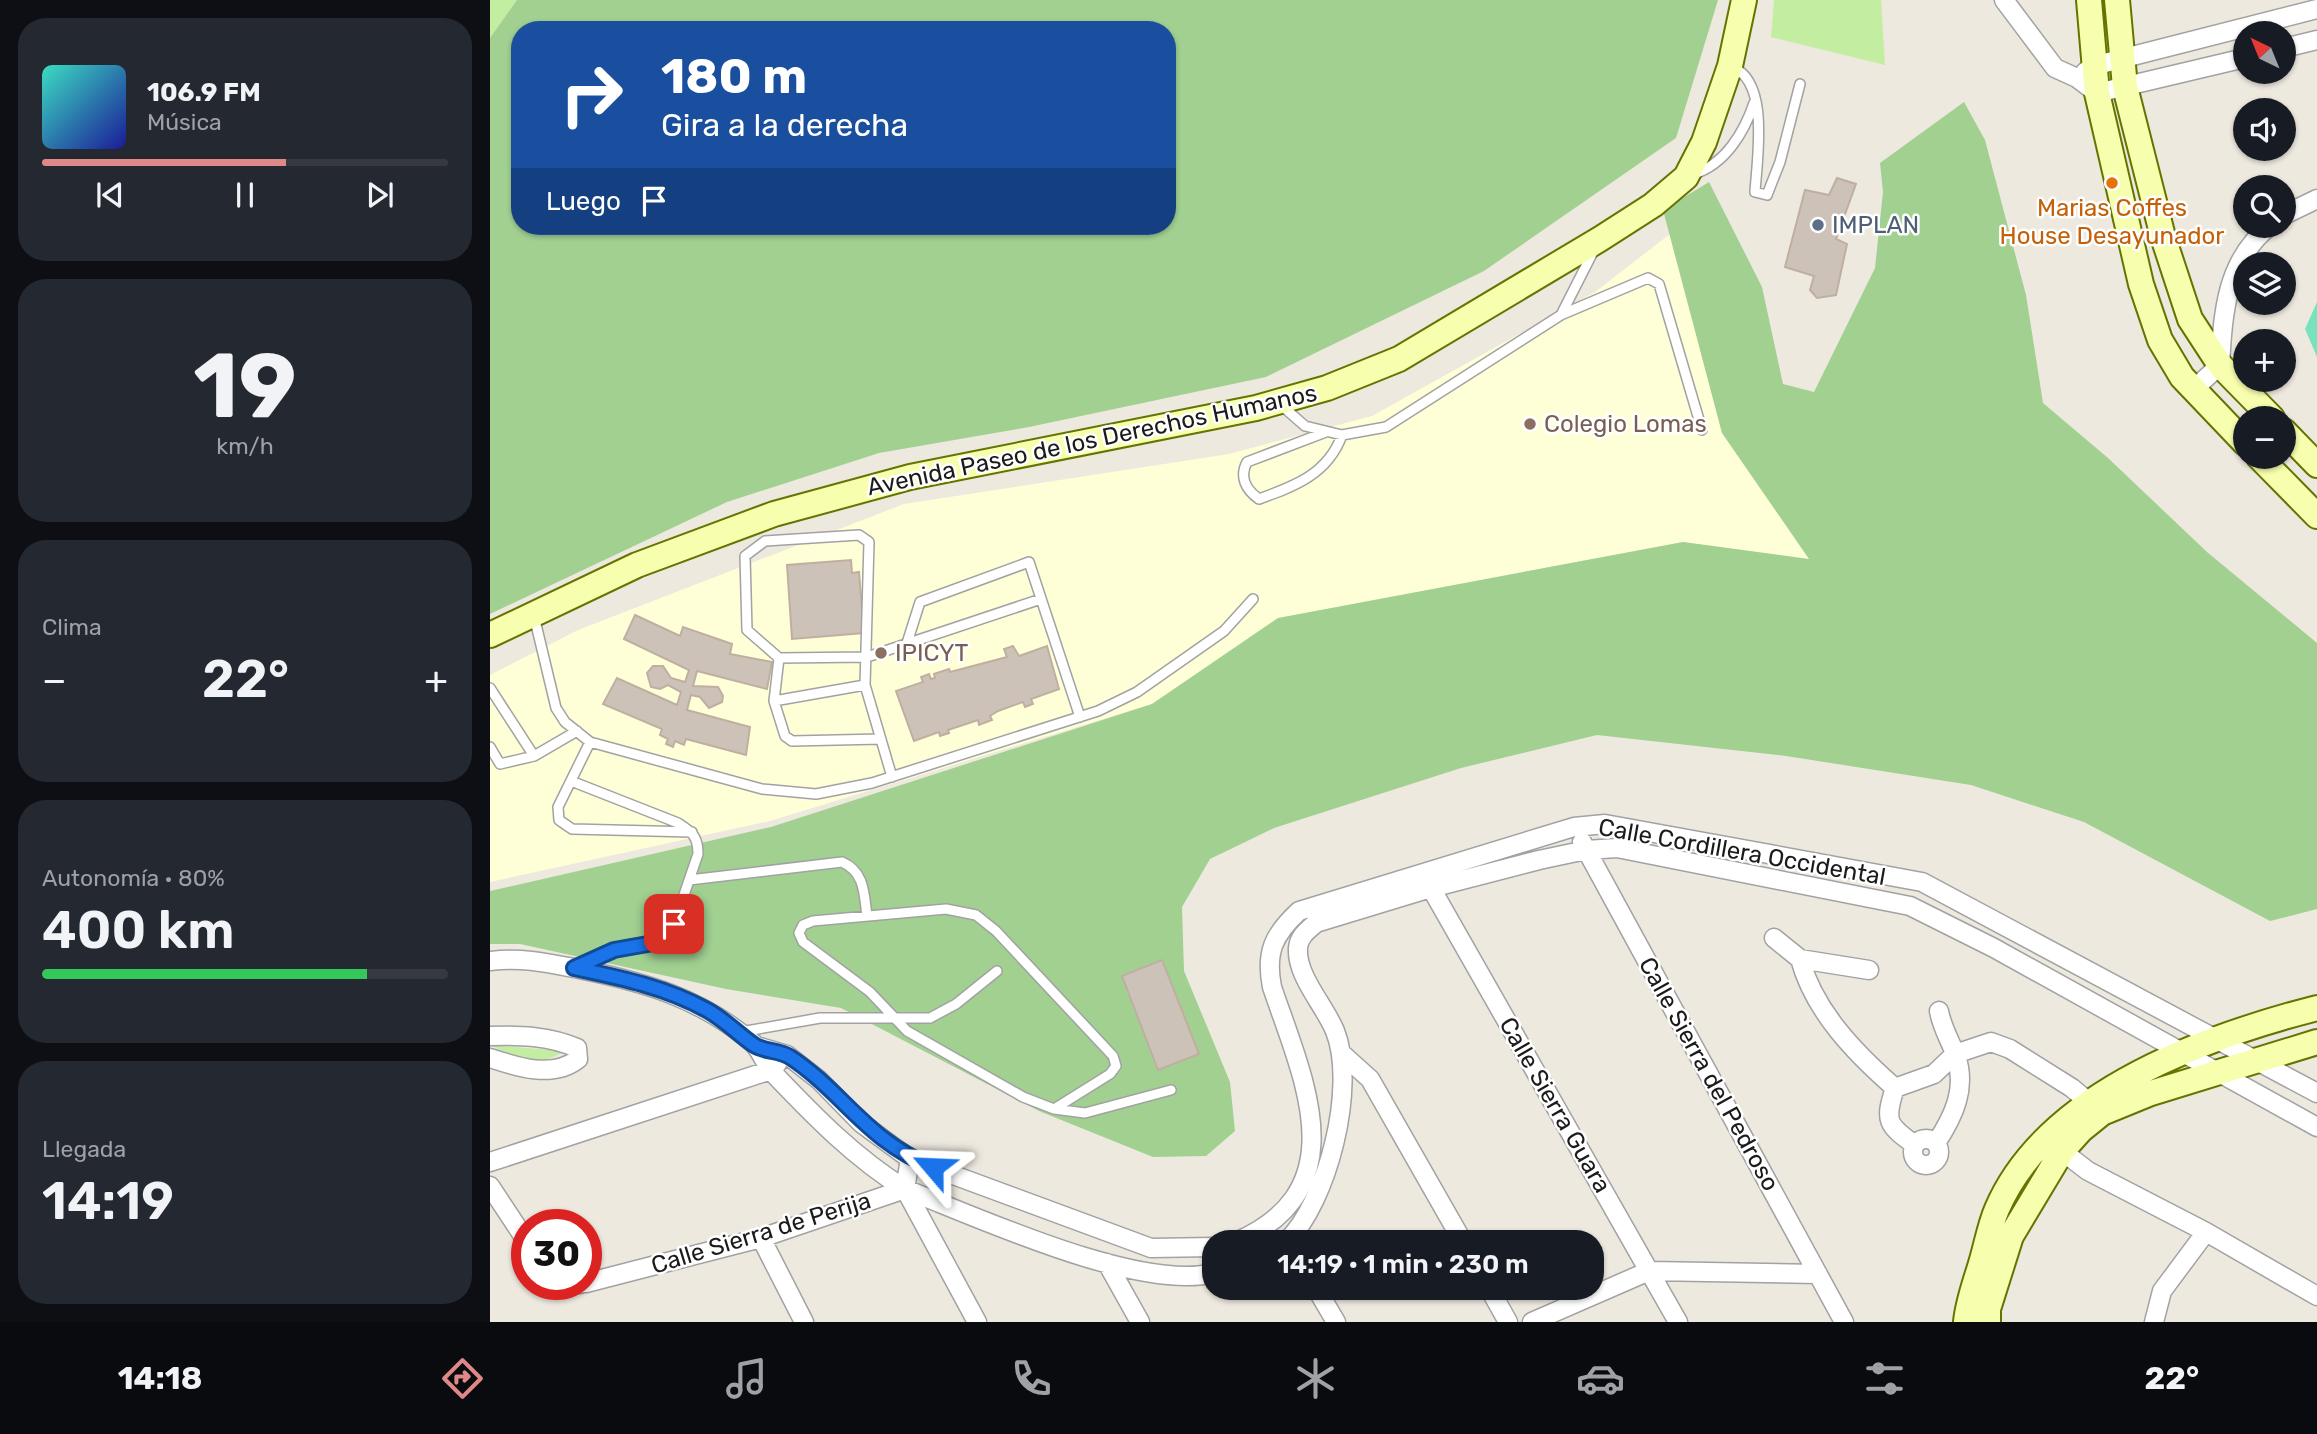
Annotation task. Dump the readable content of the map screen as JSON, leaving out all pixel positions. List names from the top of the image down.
{
  "streets": {
    "street": [
      "Avenida Paseo de los Derechos Humanos",
      "Calle Cordillera Occidental",
      "Calle Sierra del Pedroso",
      "Calle Sierra Guara",
      "Calle Sierra de Perija"
    ]
  },
  "crossings": [
    ["Calle Cordillera Occidental", "Calle Sierra del Pedroso"],
    ["Calle Cordillera Occidental", "Calle Sierra Guara"]
  ],
  "places": [
    "Marias Coffes House Desayunador",
    "IMPLAN",
    "Colegio Lomas",
    "IPICYT"
  ],
  "north": "top left",
  "page": {
    "map_buttons": ["+", "−"],
    "turn": ["180 m", "Gira a la derecha"],
    "song": ["106.9 FM", "Música"],
    "then": "Luego",
    "tile": [
      ["19", "km/h"],
      "Clima",
      ["Autonomía · 80%", "400 km"],
      ["Llegada", "14:19"]
    ],
    "heat": ["−", "22°", "+"],
    "limit": "30",
    "trip": "14:19 · 1 min · 230 m",
    "tabs": ["14:18", "22°"]
  }
}
